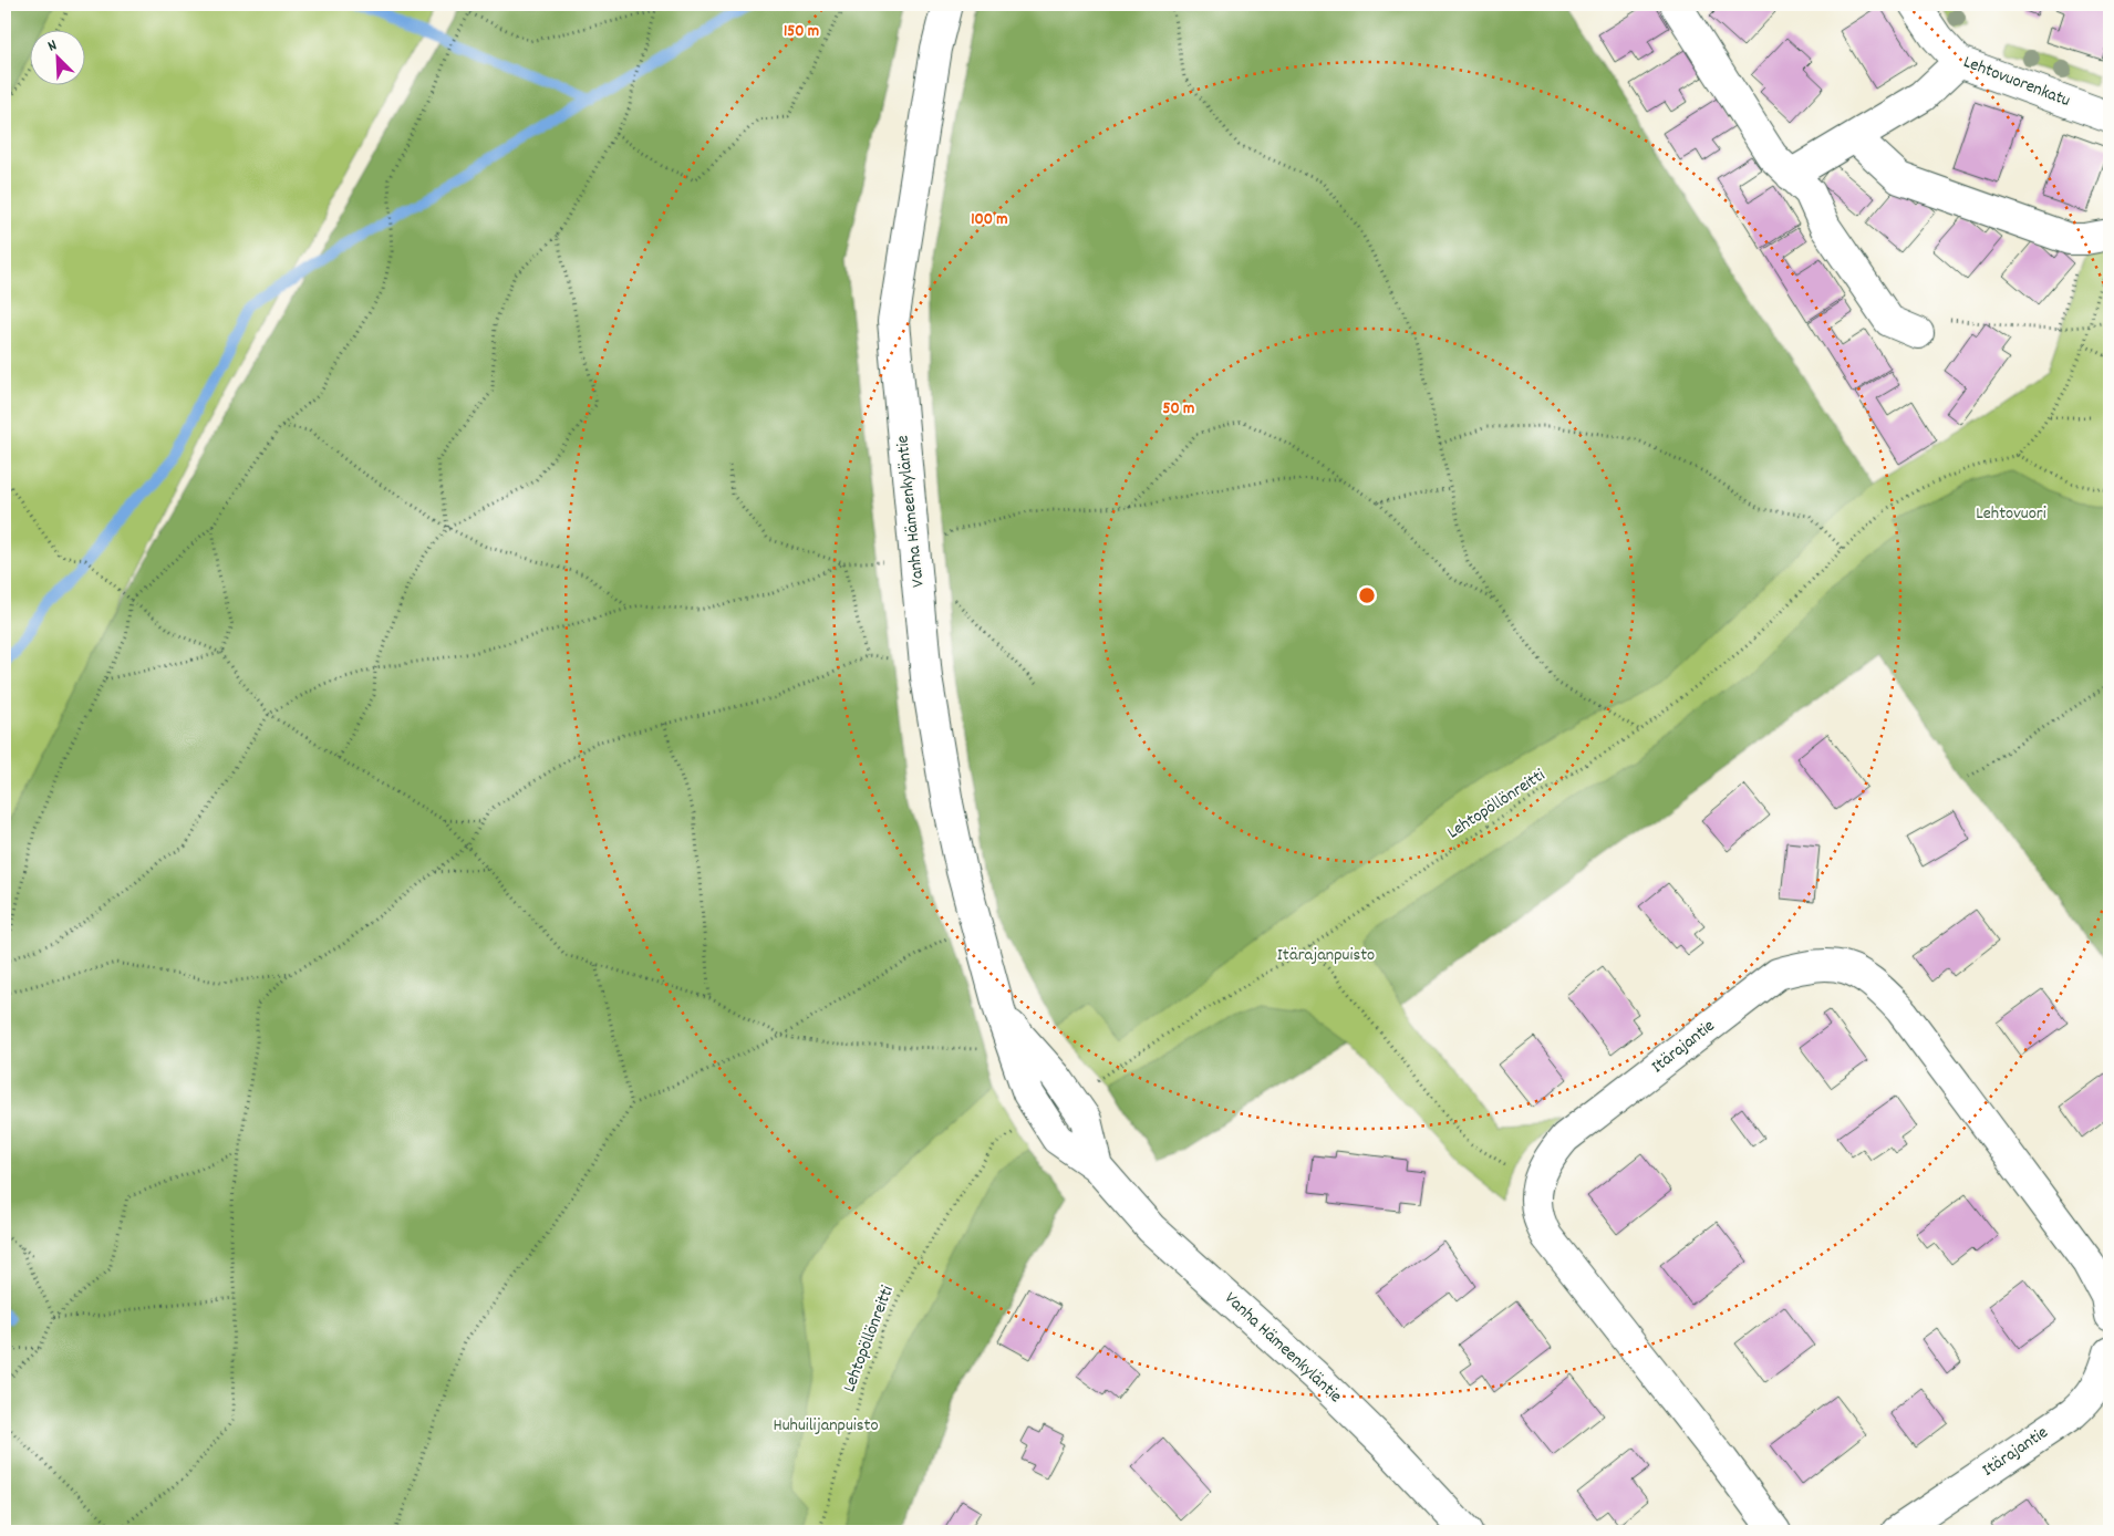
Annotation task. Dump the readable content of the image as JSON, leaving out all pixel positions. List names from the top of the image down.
{
  "streets": {
    "street": ["Lehtovuorenkatu", "Vanha Hämeenkyläntie", "Itärajantie"],
    "path": ["Lehtopöllönreitti"]
  },
  "parks": ["Lehtovuori", "Itärajanpuisto", "Huhuilijanpuisto"],
  "north": "top left",
  "rings": ["150 m", "100 m", "50 m"]
}
